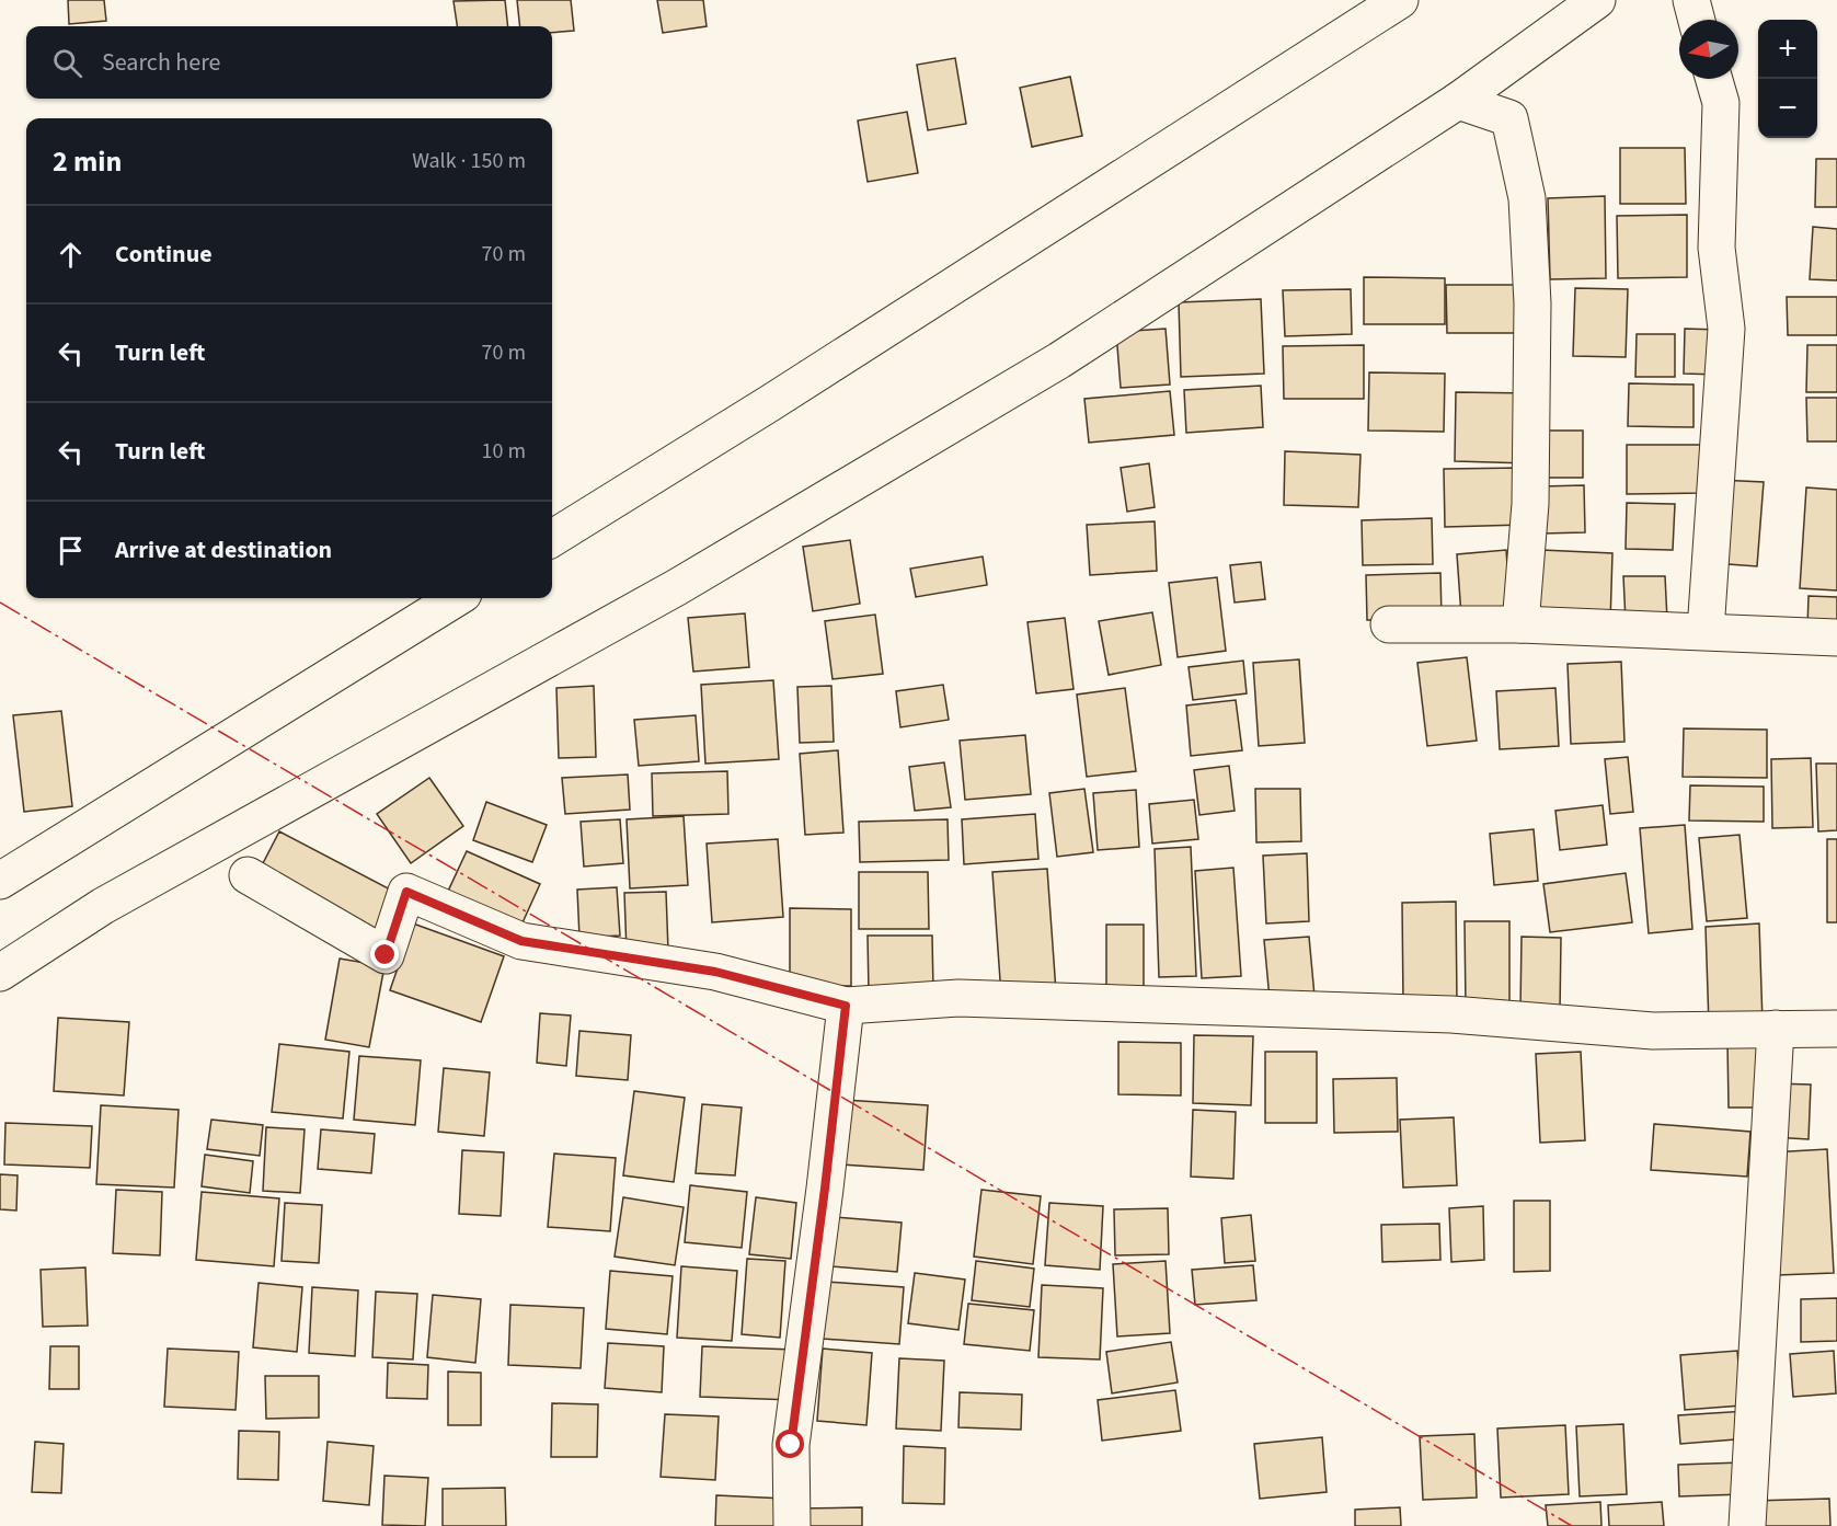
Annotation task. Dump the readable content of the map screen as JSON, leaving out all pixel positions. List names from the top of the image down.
{
  "north": "left",
  "page": {
    "map_buttons": ["+", "−"],
    "search": "Search here",
    "heading": ["2 min", "Walk · 150 m"],
    "list": [
      ["Continue", "70 m"],
      ["Turn left", "70 m"],
      ["Turn left", "10 m"],
      "Arrive at destination"
    ]
  }
}
